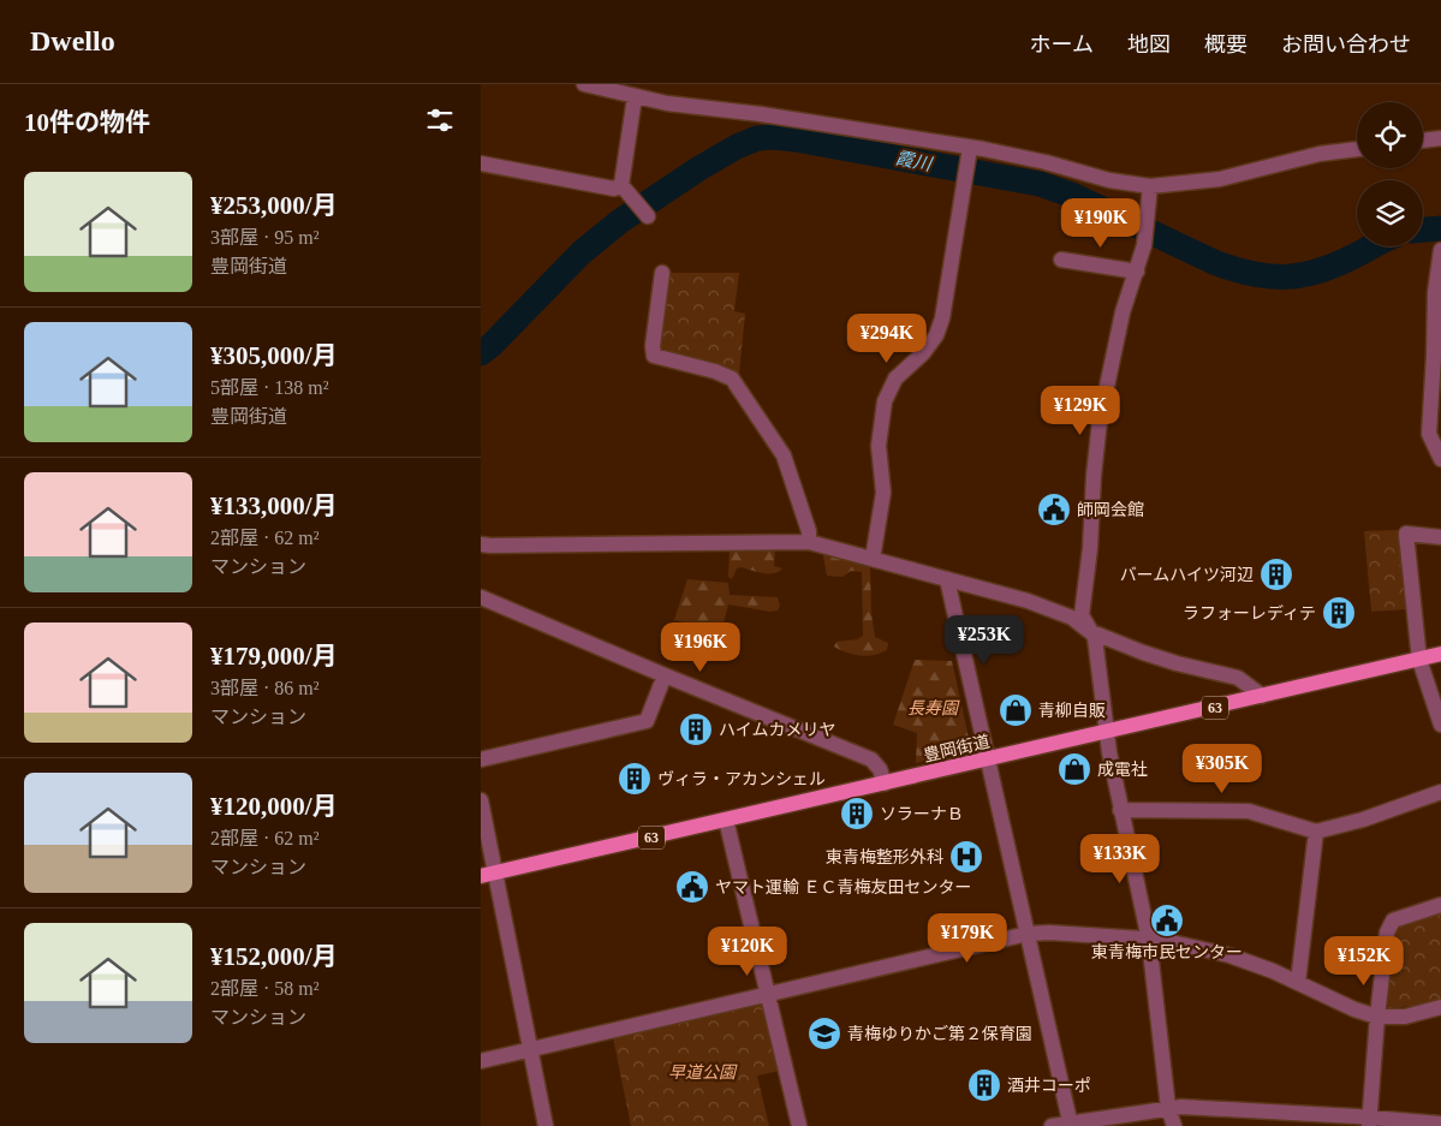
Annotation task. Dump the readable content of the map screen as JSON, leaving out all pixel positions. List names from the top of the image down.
{
  "streets": {
    "main road": ["63", "豊岡街道"]
  },
  "water": ["霞川"],
  "parks": ["長寿園", "早道公園"],
  "places": {
    "public building": ["師岡会館", "ヤマト運輸 ＥＣ青梅友田センター", "東青梅市民センター"],
    "building": [
      "バームハイツ河辺",
      "ラフォーレディテ",
      "ハイムカメリヤ",
      "ヴィラ・アカンシェル",
      "ソラーナＢ",
      "酒井コーポ"
    ],
    "shop": ["青柳自販", "成電社"],
    "hospital": ["東青梅整形外科"],
    "school or university": ["青梅ゆりかご第２保育園"]
  },
  "page": {
    "header": "Dwello",
    "nav": [
      "ホーム",
      "地図",
      "概要",
      "お問い合わせ"
    ],
    "heading": "10件の物件",
    "list": [
      {
        "name": "¥253,000/月",
        "note": "3部屋 · 95 m² · 豊岡街道"
      },
      {
        "name": "¥305,000/月",
        "note": "5部屋 · 138 m² · 豊岡街道"
      },
      {
        "name": "¥133,000/月",
        "note": "2部屋 · 62 m² · マンション"
      },
      {
        "name": "¥179,000/月",
        "note": "3部屋 · 86 m² · マンション"
      },
      {
        "name": "¥120,000/月",
        "note": "2部屋 · 62 m² · マンション"
      },
      {
        "name": "¥152,000/月",
        "note": "2部屋 · 58 m² · マンション"
      }
    ],
    "price": [
      "¥190K",
      "¥294K",
      "¥129K",
      "¥253K",
      "¥196K",
      "¥305K",
      "¥133K",
      "¥179K",
      "¥120K",
      "¥152K"
    ]
  }
}
